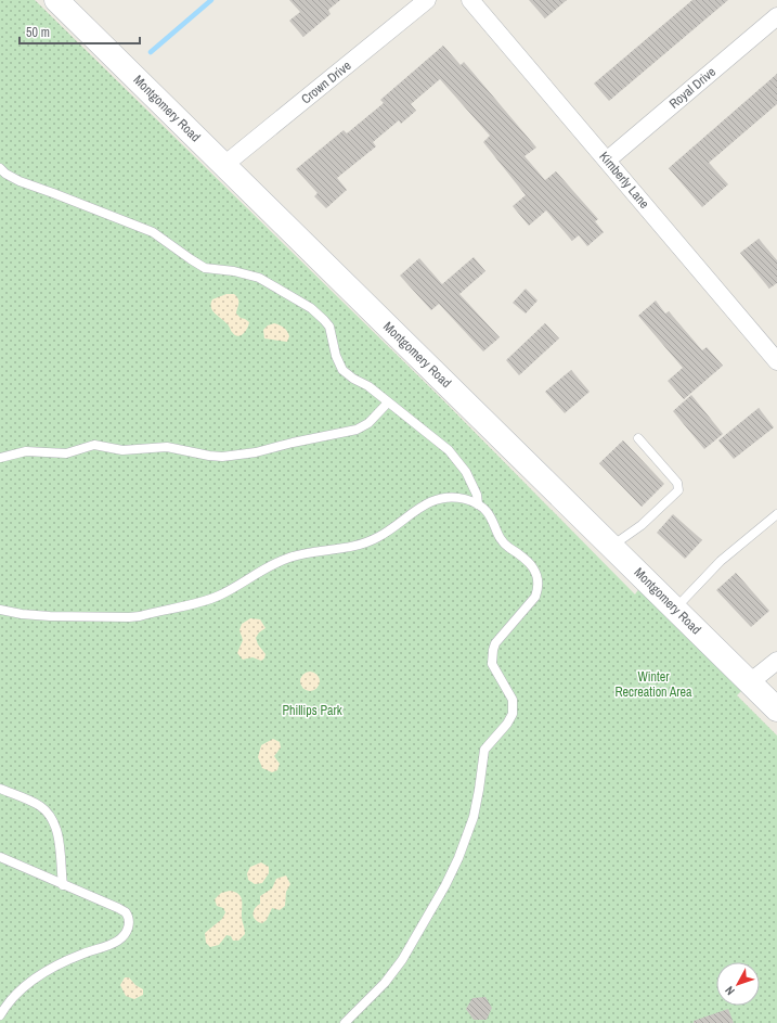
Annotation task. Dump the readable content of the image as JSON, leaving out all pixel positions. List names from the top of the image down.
{
  "streets": {
    "street": [
      "Crown Drive",
      "Royal Drive",
      "Montgomery Road",
      "Kimberly Lane"
    ]
  },
  "crossings": [
    ["Crown Drive", "Montgomery Road"],
    ["Royal Drive", "Kimberly Lane"]
  ],
  "parks": ["Winter Recreation Area", "Phillips Park"],
  "scale_bar": "50 m",
  "north": "bottom left"
}
